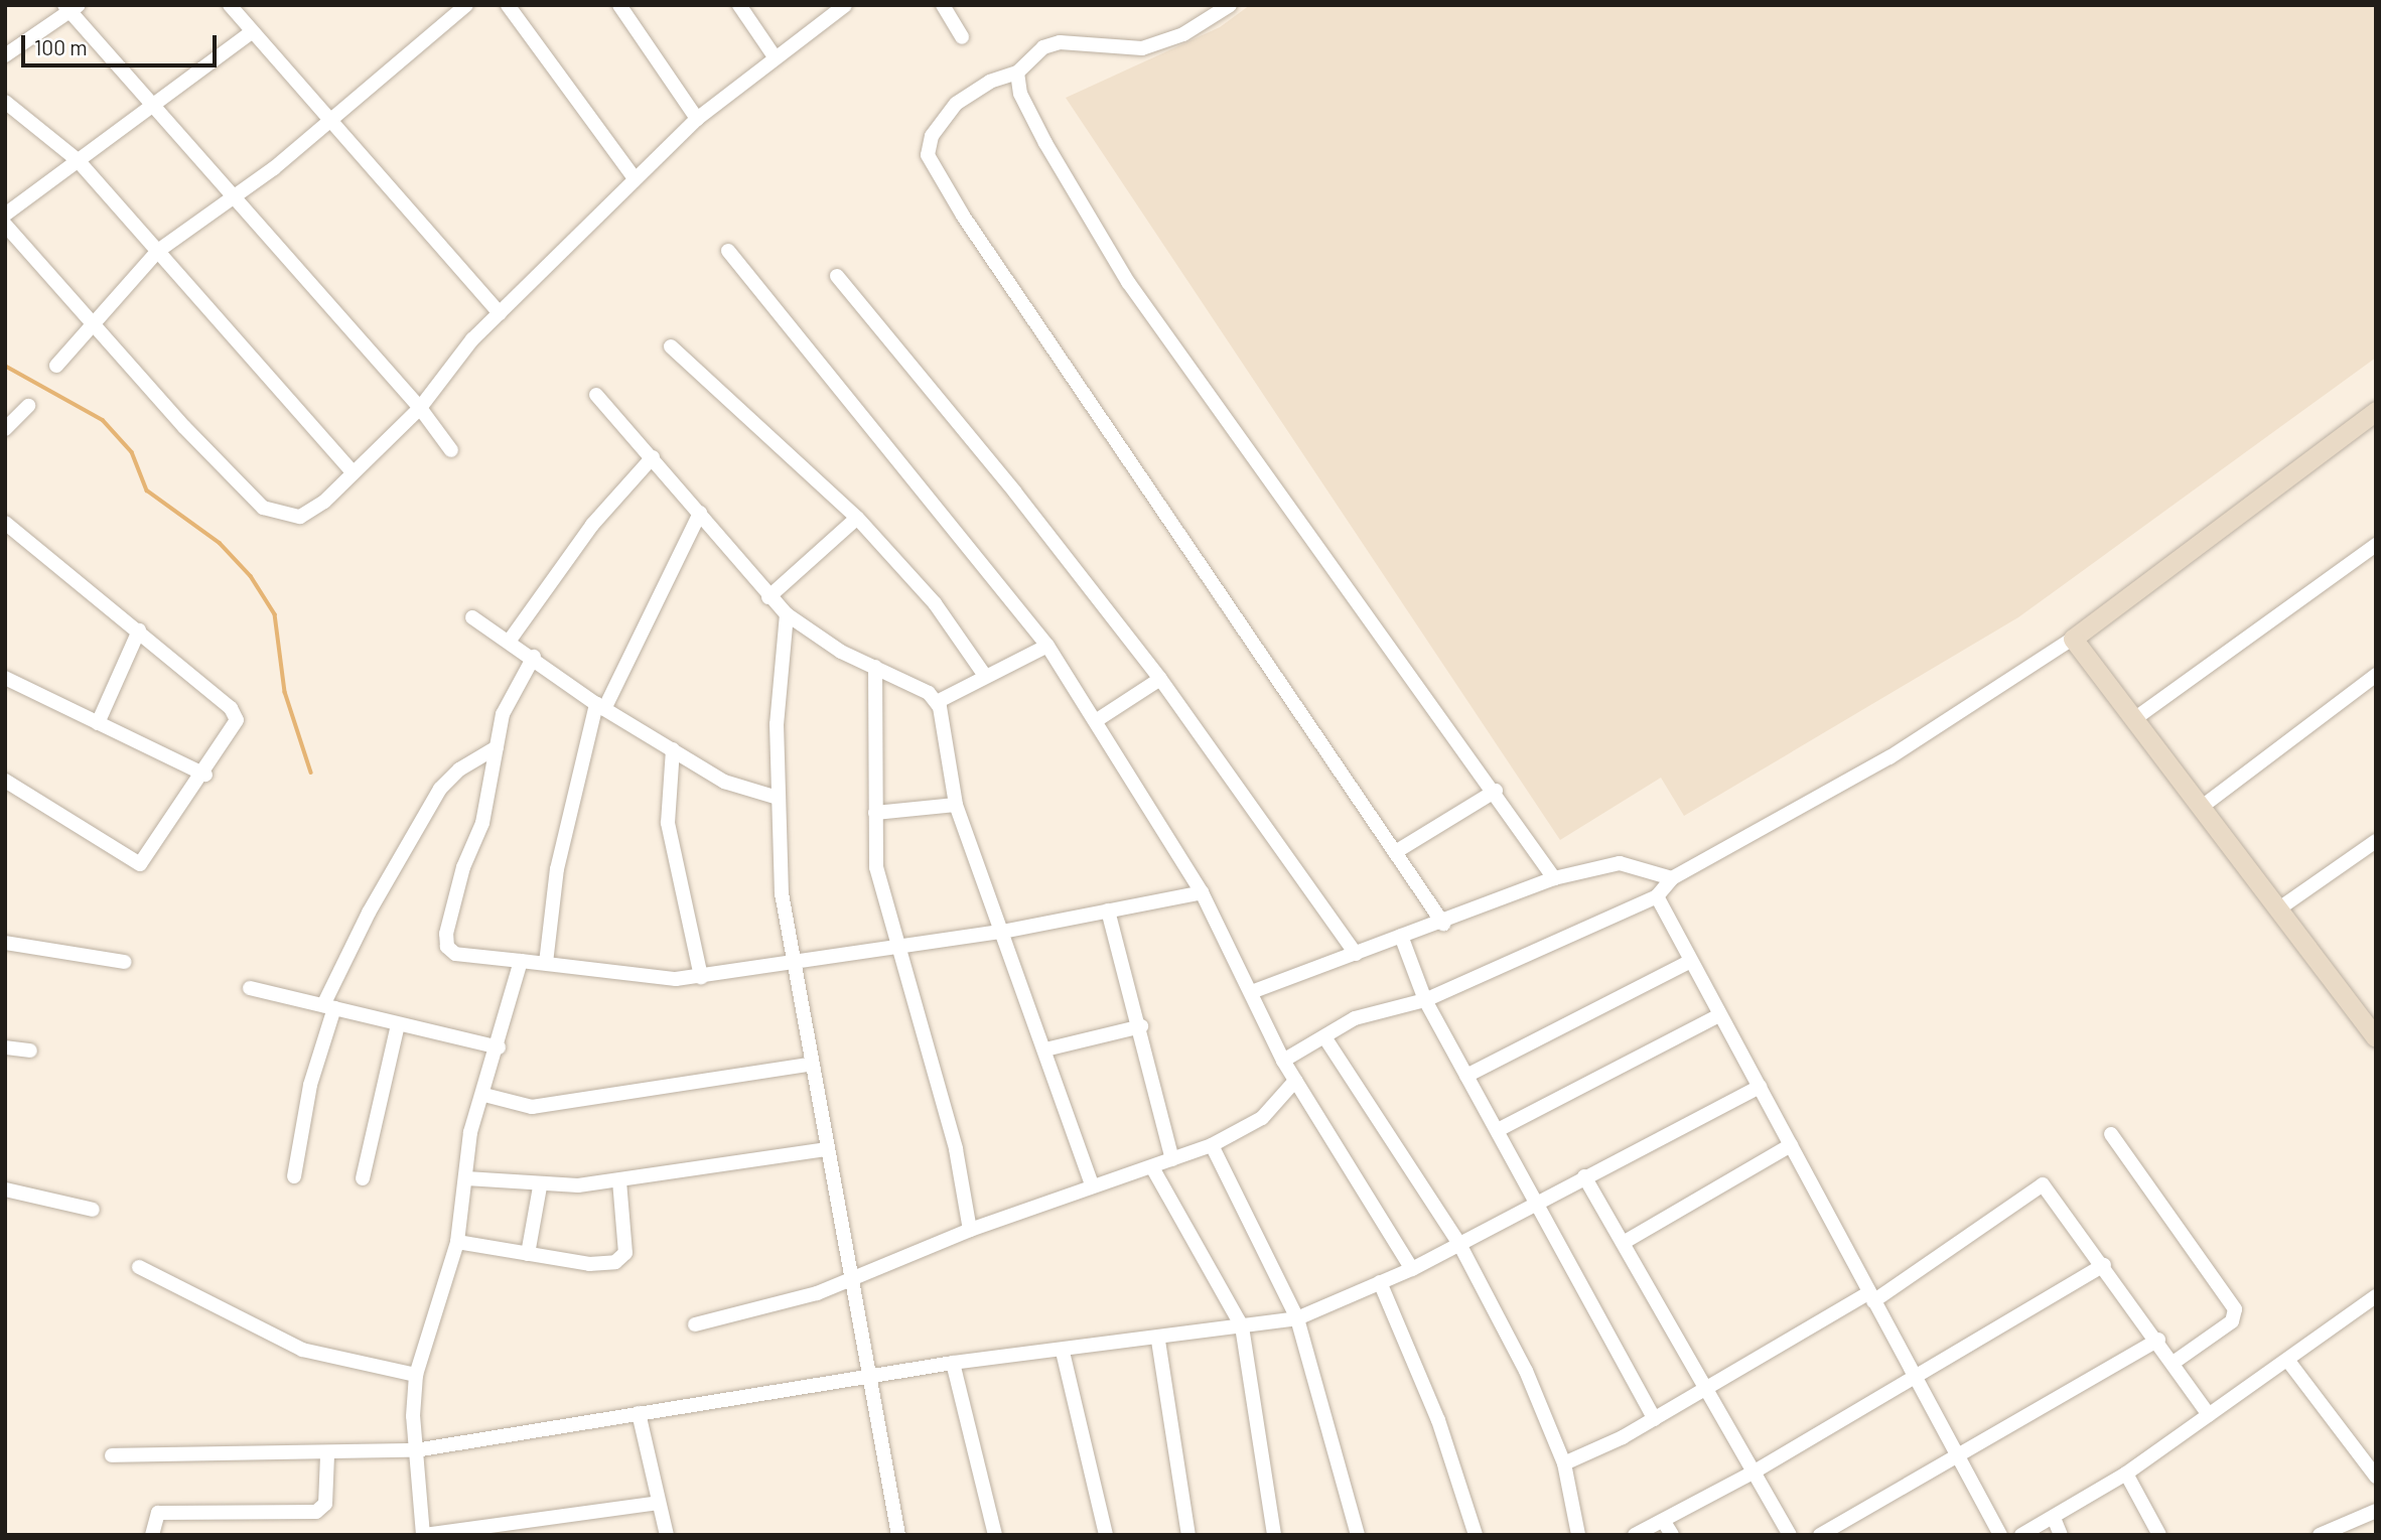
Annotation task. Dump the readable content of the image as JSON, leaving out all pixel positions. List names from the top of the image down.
{
  "scale_bar": "100 m"
}
